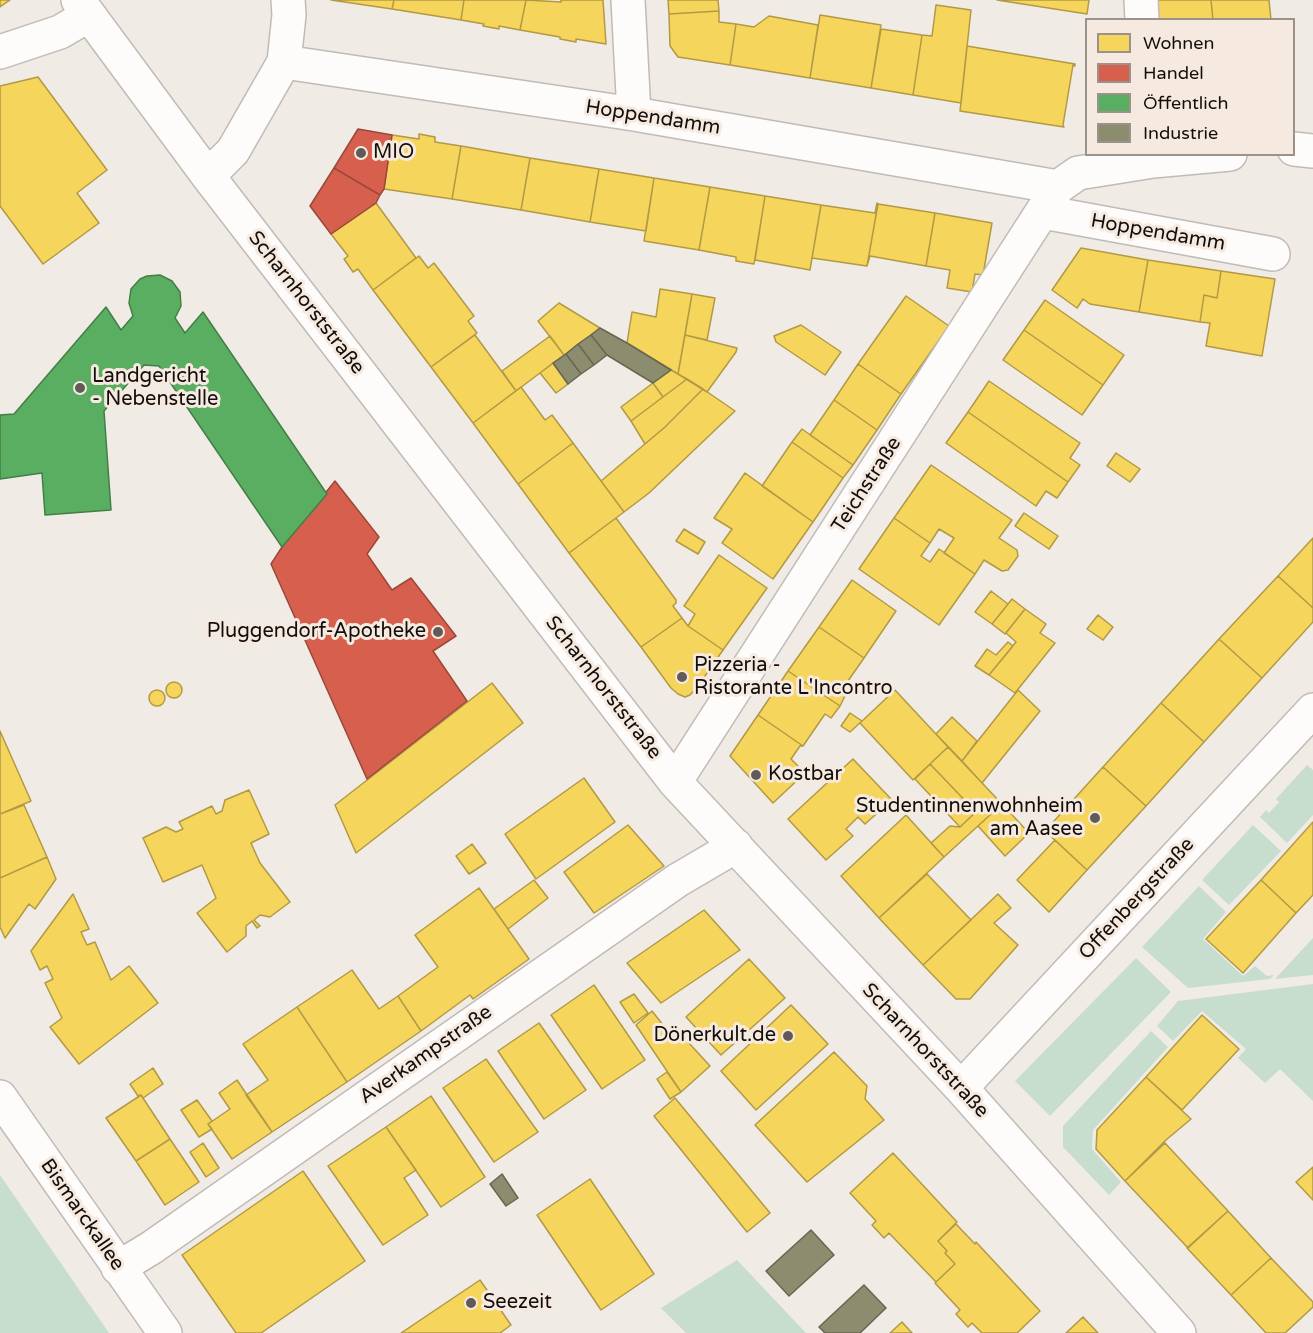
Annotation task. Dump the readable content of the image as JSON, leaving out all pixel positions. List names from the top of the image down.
{
  "streets": {
    "street": [
      "Hoppendamm",
      "Scharnhorststraße",
      "Teichstraße",
      "Offenbergstraße",
      "Averkampstraße",
      "Bismarckallee"
    ]
  },
  "crossings": [
    ["Hoppendamm", "Teichstraße"],
    ["Scharnhorststraße", "Teichstraße"],
    ["Scharnhorststraße", "Offenbergstraße"],
    ["Scharnhorststraße", "Averkampstraße"],
    ["Averkampstraße", "Bismarckallee"]
  ],
  "places": [
    "MIO",
    "Landgericht - Nebenstelle",
    "Pluggendorf-Apotheke",
    "Pizzeria - Ristorante L'Incontro",
    "Kostbar",
    "Studentinnenwohnheim am Aasee",
    "Dönerkult.de",
    "Seezeit"
  ],
  "legend": [
    "Wohnen",
    "Handel",
    "Öffentlich",
    "Industrie"
  ]
}
